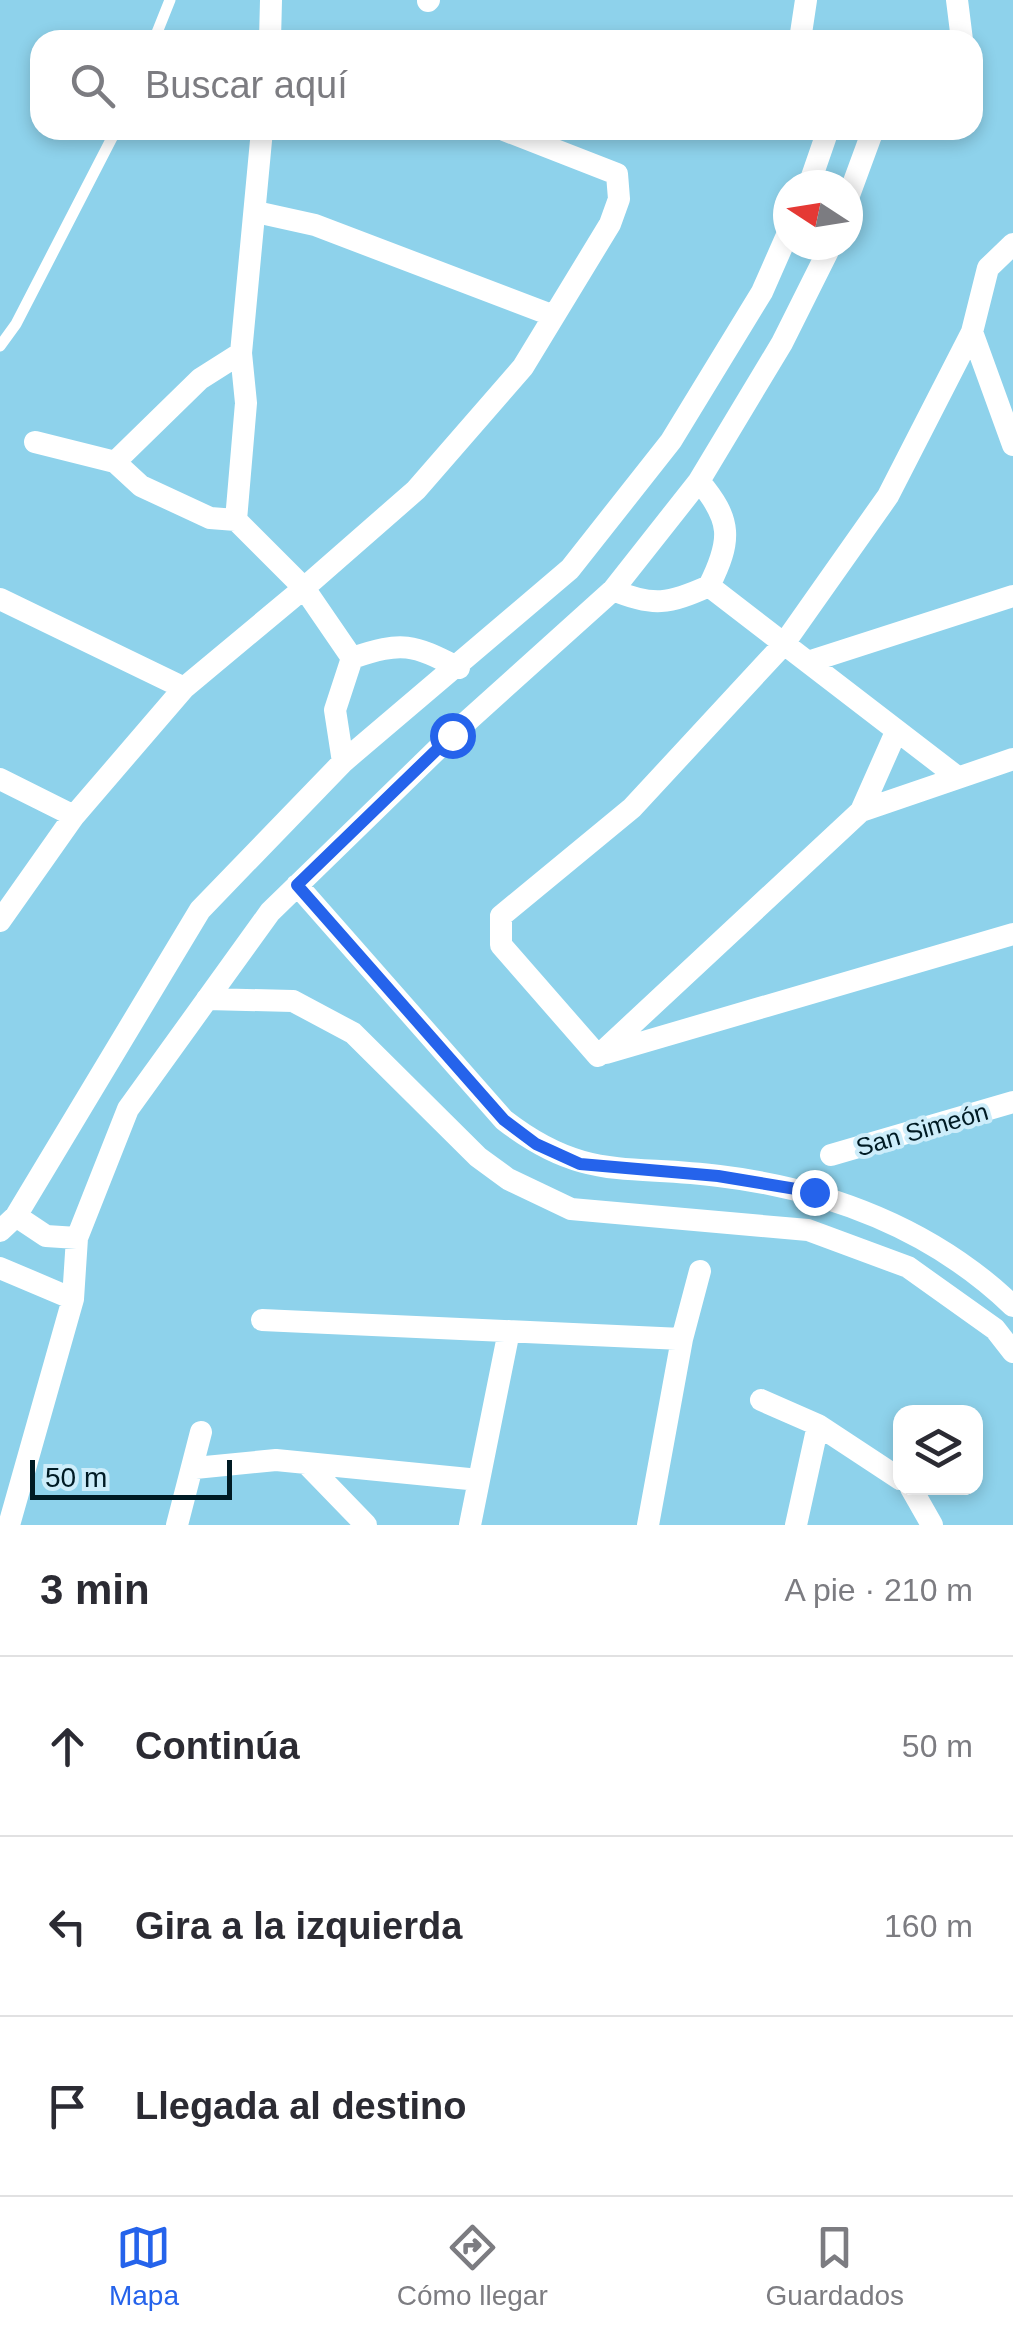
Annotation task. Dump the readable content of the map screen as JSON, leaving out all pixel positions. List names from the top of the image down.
{
  "streets": {
    "street": ["San Simeón"]
  },
  "scale_bar": "50 m",
  "north": "left",
  "page": {
    "search": "Buscar aquí",
    "scale": "50 m",
    "heading": ["3 min", "A pie · 210 m"],
    "list": [
      ["Continúa", "50 m"],
      ["Gira a la izquierda", "160 m"],
      "Llegada al destino"
    ],
    "nav": ["Mapa", "Cómo llegar", "Guardados"]
  }
}
